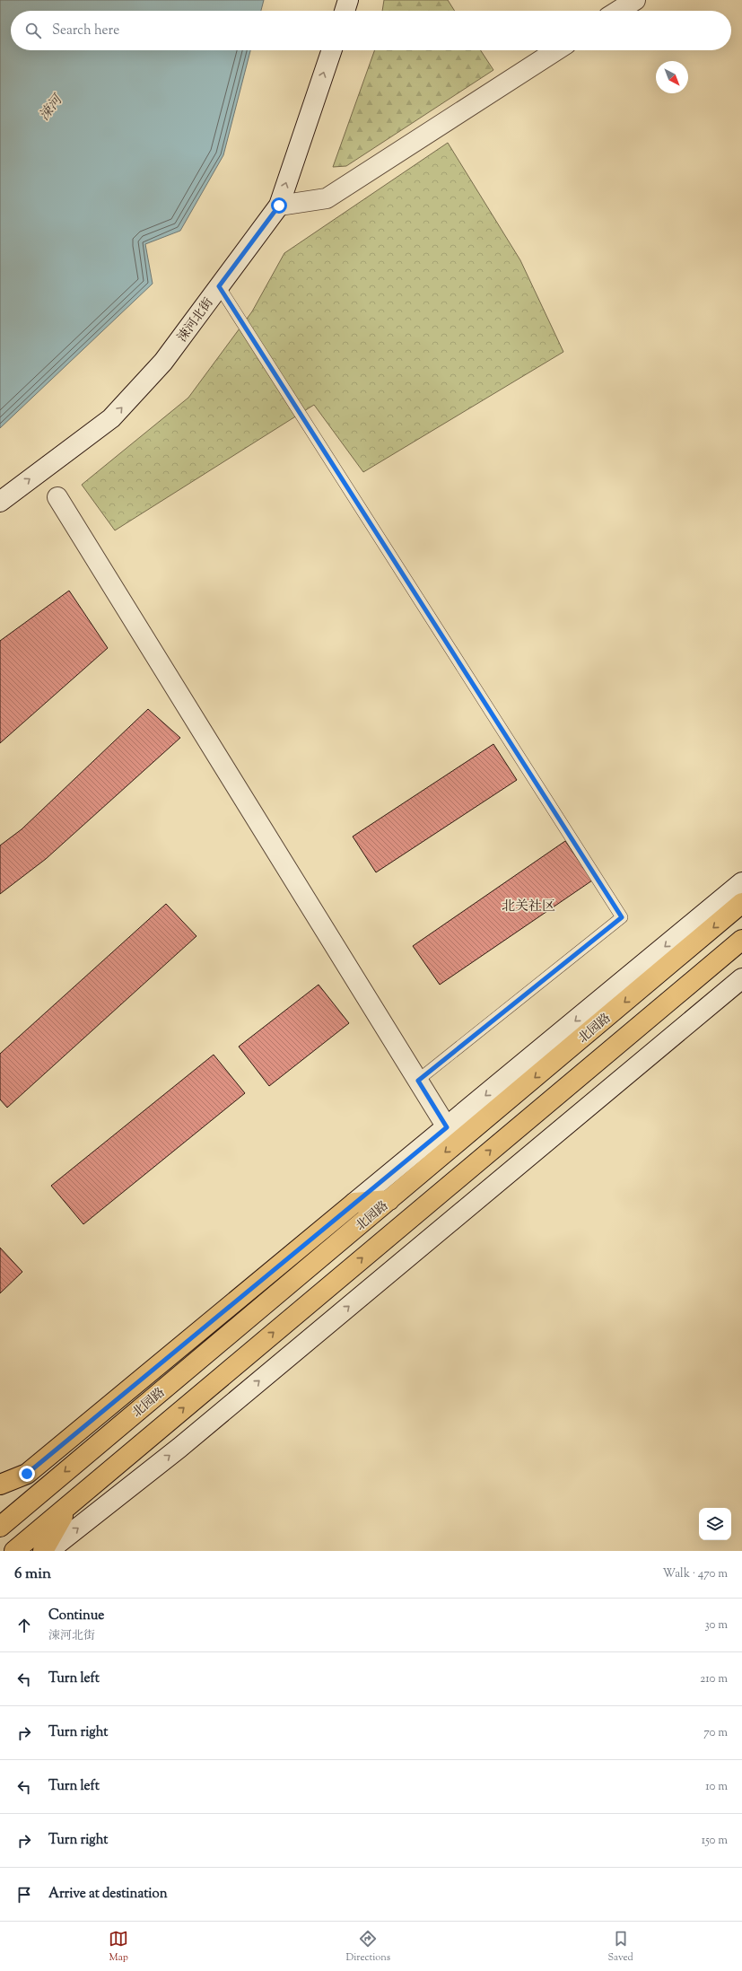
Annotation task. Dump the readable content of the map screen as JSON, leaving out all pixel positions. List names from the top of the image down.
{
  "streets": {
    "main road": ["北园路"],
    "street": ["涑河北街"]
  },
  "one_way": ["涑河北街"],
  "districts": ["北关社区"],
  "water": ["涑河"],
  "north": "bottom right",
  "page": {
    "search": "Search here",
    "heading": ["6 min", "Walk · 470 m"],
    "list": [
      ["Continue", "涑河北街", "30 m"],
      ["Turn left", "210 m"],
      ["Turn right", "70 m"],
      ["Turn left", "10 m"],
      ["Turn right", "150 m"],
      "Arrive at destination"
    ],
    "nav": ["Map", "Directions", "Saved"]
  }
}
